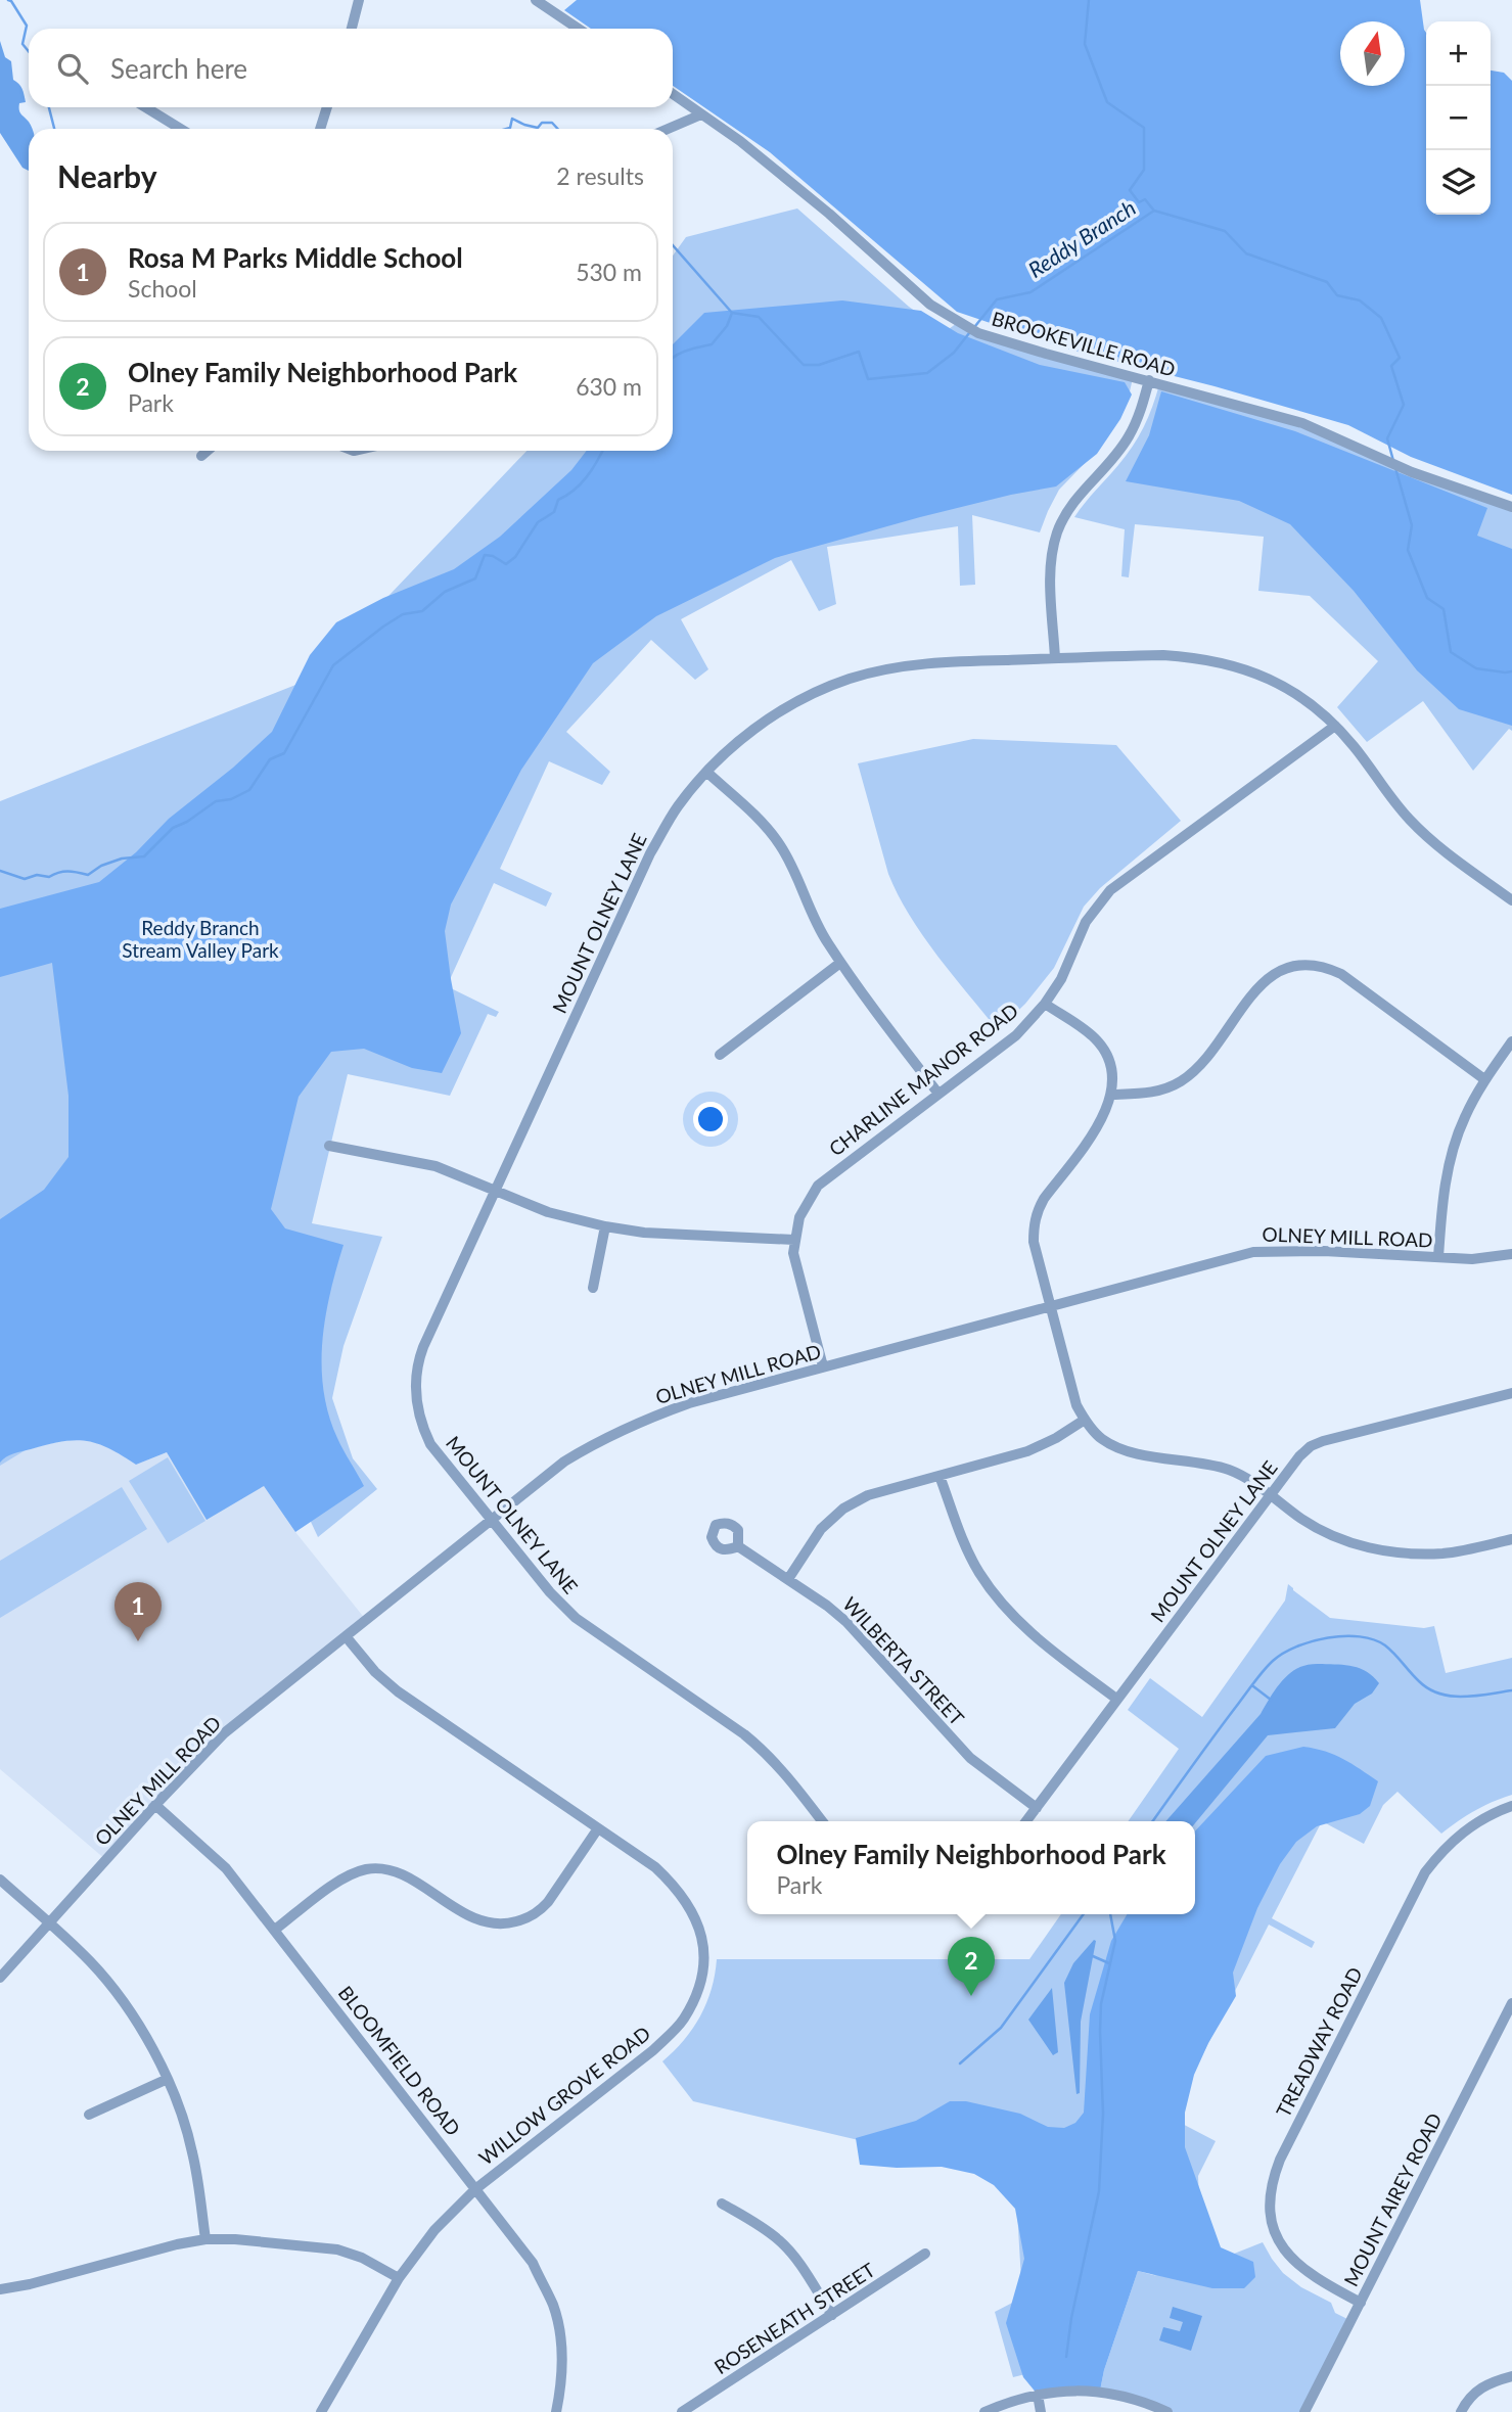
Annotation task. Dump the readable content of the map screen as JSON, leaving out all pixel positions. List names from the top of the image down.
{
  "streets": {
    "street": [
      "BROOKEVILLE ROAD",
      "MOUNT OLNEY LANE",
      "CHARLINE MANOR ROAD",
      "OLNEY MILL ROAD",
      "WILBERTA STREET",
      "TREADWAY ROAD",
      "BLOOMFIELD ROAD",
      "WILLOW GROVE ROAD",
      "MOUNT AIREY ROAD",
      "ROSENEATH STREET"
    ]
  },
  "crossings": [
    ["MOUNT OLNEY LANE", "CHARLINE MANOR ROAD"],
    ["MOUNT OLNEY LANE", "OLNEY MILL ROAD"],
    ["MOUNT OLNEY LANE", "WILBERTA STREET"],
    ["CHARLINE MANOR ROAD", "OLNEY MILL ROAD"],
    ["OLNEY MILL ROAD", "BLOOMFIELD ROAD"],
    ["OLNEY MILL ROAD", "WILLOW GROVE ROAD"],
    ["TREADWAY ROAD", "MOUNT AIREY ROAD"],
    ["BLOOMFIELD ROAD", "WILLOW GROVE ROAD"]
  ],
  "water": ["Reddy Branch"],
  "parks": ["Reddy Branch Stream Valley Park"],
  "north": "top",
  "page": {
    "map_buttons": ["+", "−"],
    "search": "Search here",
    "heading": ["Nearby", "2 results"],
    "list": [
      {
        "mark": "1",
        "name": "Rosa M Parks Middle School",
        "note": "School",
        "value": "530 m"
      },
      {
        "mark": "2",
        "name": "Olney Family Neighborhood Park",
        "note": "Park",
        "value": "630 m"
      }
    ],
    "pins": ["1", "2"],
    "popup": ["Olney Family Neighborhood Park", "Park"]
  }
}
